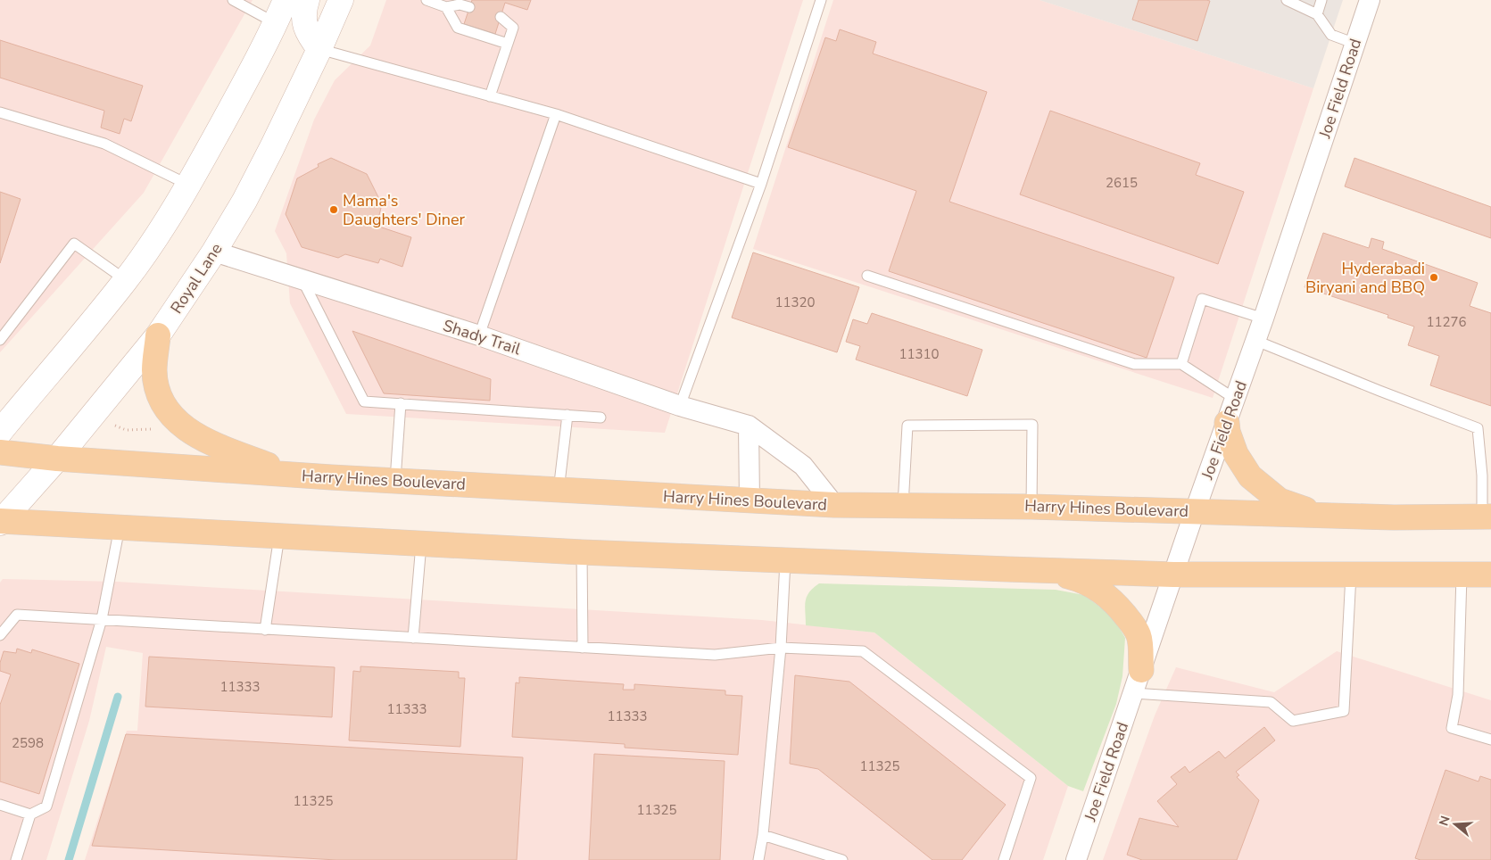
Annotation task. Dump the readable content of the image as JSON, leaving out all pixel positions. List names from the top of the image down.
{
  "streets": {
    "main road": ["Royal Lane", "Harry Hines Boulevard"],
    "street": ["Joe Field Road", "Shady Trail"]
  },
  "crossings": [
    ["Joe Field Road", "Harry Hines Boulevard"],
    ["Royal Lane", "Shady Trail"],
    ["Royal Lane", "Harry Hines Boulevard"],
    ["Shady Trail", "Harry Hines Boulevard"]
  ],
  "places": ["Mama's Daughters' Diner", "Hyderabadi Biryani and BBQ"],
  "house_numbers": [
    "2615",
    "11320",
    "11276",
    "11310",
    "11333",
    "11333",
    "11333",
    "2598",
    "11325",
    "11325",
    "11325"
  ],
  "north": "left"
}
